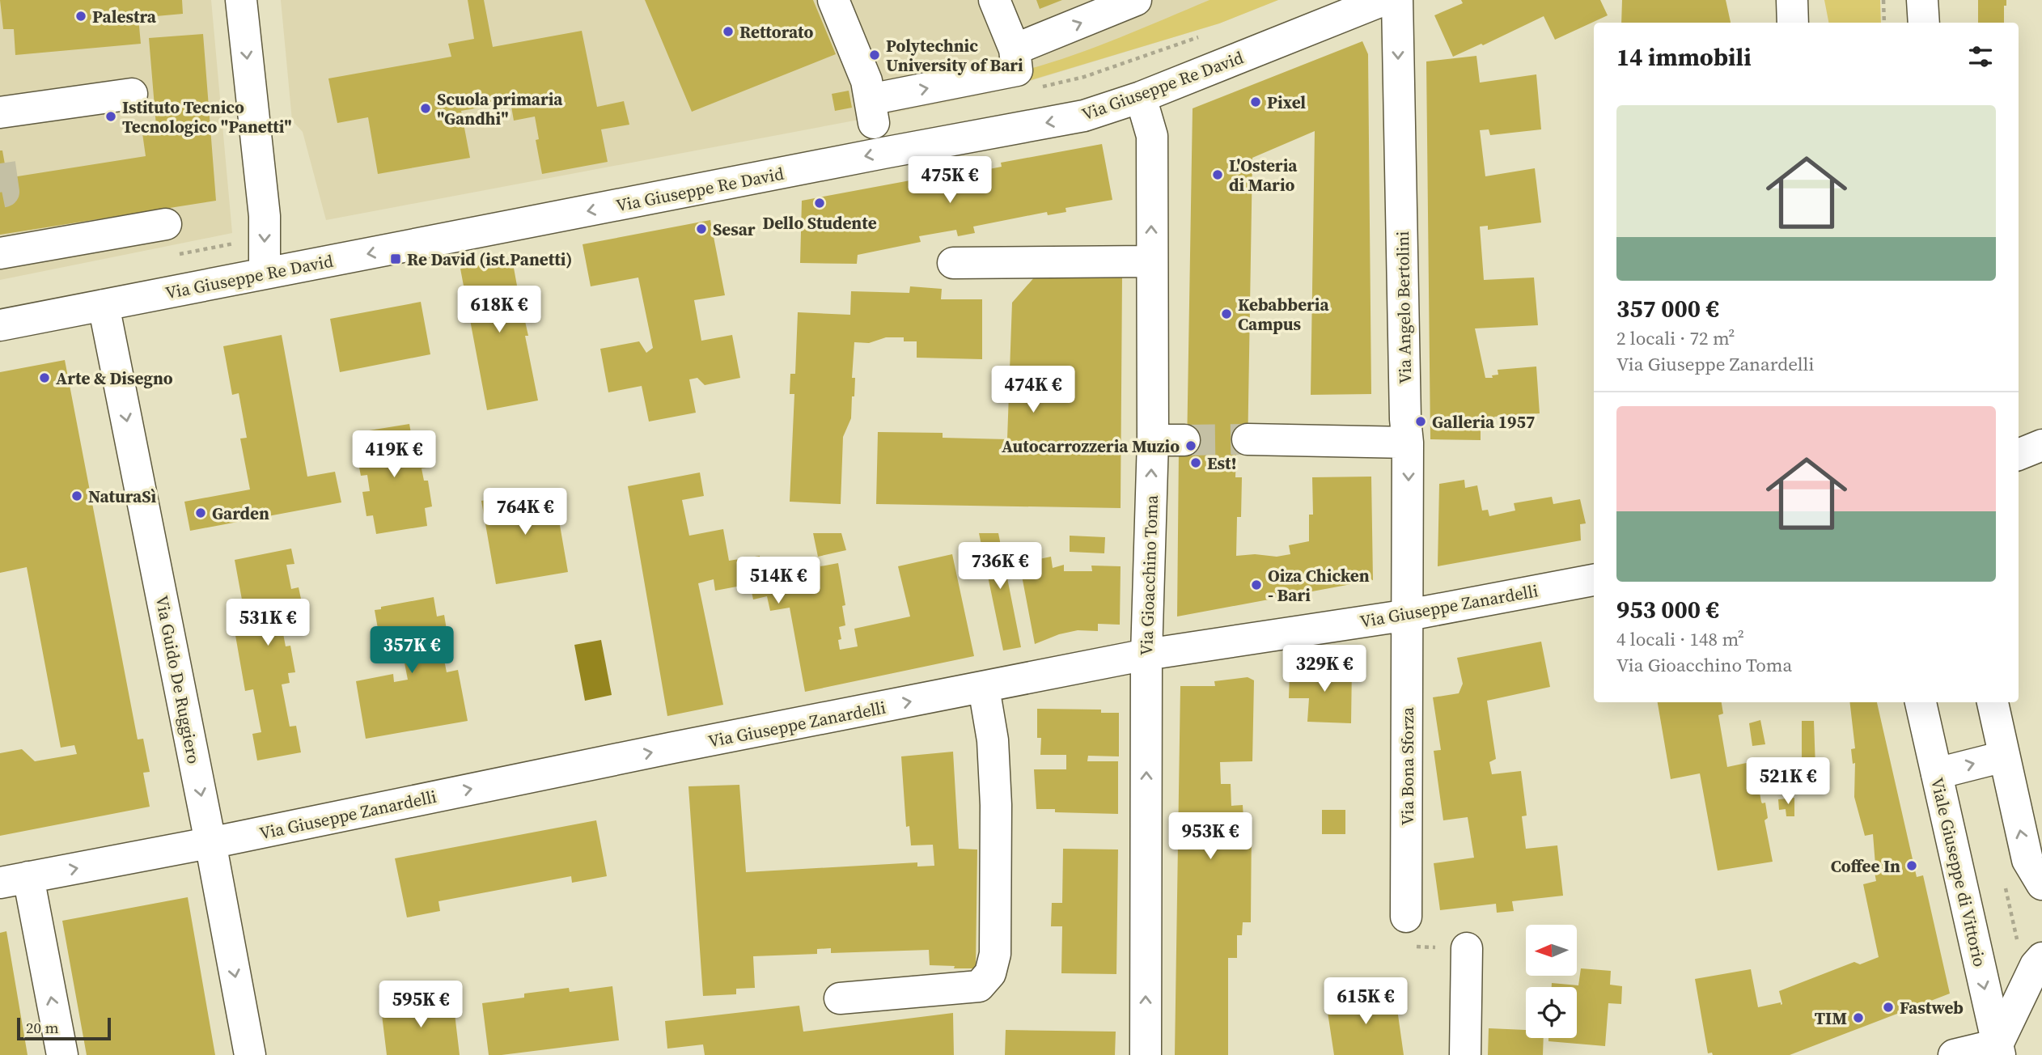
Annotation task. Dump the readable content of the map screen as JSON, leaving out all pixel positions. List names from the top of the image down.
{
  "streets": {
    "street": [
      "Via Giuseppe Re David",
      "Via Angelo Bertolini",
      "Via Gioacchino Toma",
      "Via Giuseppe Zanardelli",
      "Via Guido De Ruggiero",
      "Via Bona Sforza",
      "Viale Giuseppe di Vittorio"
    ]
  },
  "crossings": [
    ["Via Giuseppe Re David", "Via Gioacchino Toma"],
    ["Via Giuseppe Re David", "Via Guido De Ruggiero"],
    ["Via Angelo Bertolini", "Via Giuseppe Zanardelli"],
    ["Via Angelo Bertolini", "Via Bona Sforza"],
    ["Via Gioacchino Toma", "Via Giuseppe Zanardelli"],
    ["Via Giuseppe Zanardelli", "Via Guido De Ruggiero"],
    ["Via Giuseppe Zanardelli", "Via Bona Sforza"]
  ],
  "one_way": [
    "Via Angelo Bertolini",
    "Via Gioacchino Toma",
    "Via Giuseppe Zanardelli",
    "Via Guido De Ruggiero"
  ],
  "places": {
    "other": [
      "Palestra",
      "Rettorato",
      "Polytechnic University of Bari",
      "Pixel",
      "Scuola primaria \"Gandhi\"",
      "Istituto Tecnico Tecnologico \"Panetti\"",
      "L'Osteria di Mario",
      "Dello Studente",
      "Sesar",
      "Kebabberia Campus",
      "Arte & Disegno",
      "Galleria 1957",
      "Autocarrozzeria Muzio",
      "Est!",
      "NaturaSì",
      "Garden",
      "Oiza Chicken - Bari",
      "Coffee In",
      "Fastweb",
      "TIM"
    ],
    "transit": ["Re David (ist.Panetti)"]
  },
  "scale_bar": "20 m",
  "north": "left",
  "page": {
    "heading": "14 immobili",
    "list": [
      {
        "name": "357 000 €",
        "note": "2 locali · 72 m² · Via Giuseppe Zanardelli"
      },
      {
        "name": "953 000 €",
        "note": "4 locali · 148 m² · Via Gioacchino Toma"
      }
    ],
    "price": [
      "475K €",
      "618K €",
      "474K €",
      "419K €",
      "764K €",
      "736K €",
      "514K €",
      "531K €",
      "357K €",
      "329K €",
      "521K €",
      "953K €",
      "615K €",
      "595K €"
    ],
    "scale": "20 m"
  }
}
